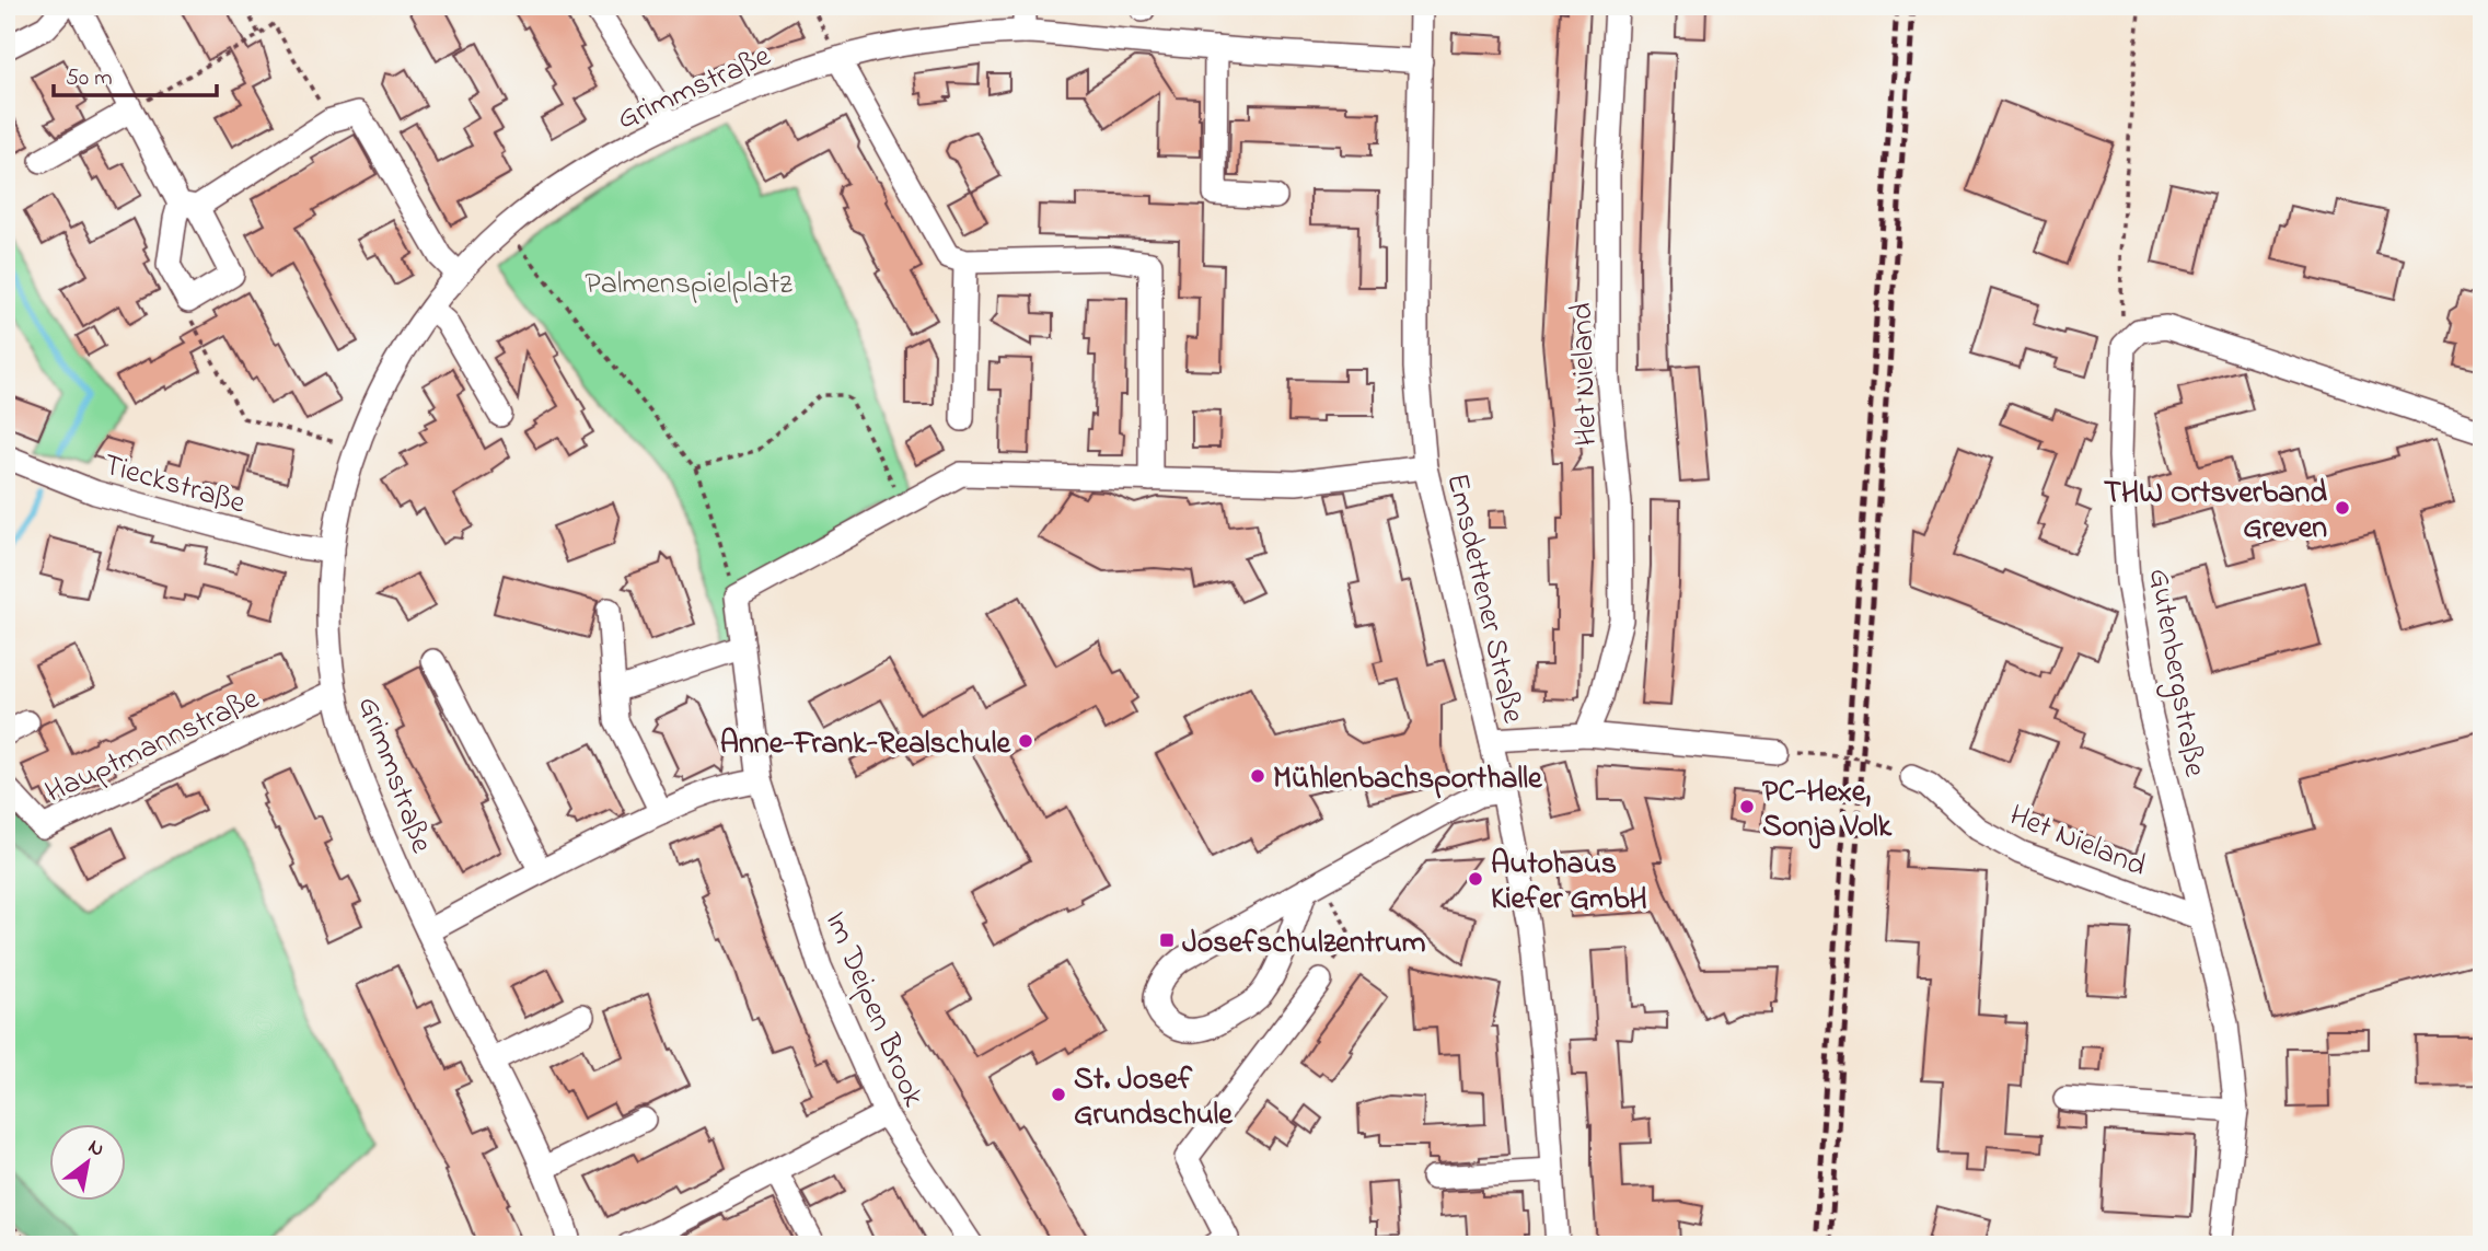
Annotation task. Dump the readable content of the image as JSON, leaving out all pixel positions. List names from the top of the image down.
{
  "streets": {
    "street": [
      "Grimmstraße",
      "Het Nieland",
      "Tieckstraße",
      "Emsdettener Straße",
      "Gutenbergstraße",
      "Hauptmannstraße",
      "Im Deipen Brook"
    ]
  },
  "crossings": [
    ["Grimmstraße", "Tieckstraße"],
    ["Grimmstraße", "Emsdettener Straße"],
    ["Grimmstraße", "Hauptmannstraße"],
    ["Het Nieland", "Gutenbergstraße"]
  ],
  "parks": ["Palmenspielplatz"],
  "places": {
    "other": [
      "THW Ortsverband Greven",
      "Anne-Frank-Realschule",
      "Mühlenbachsporthalle",
      "PC-Hexe, Sonja Volk",
      "Autohaus Kiefer GmbH",
      "St. Josef Grundschule"
    ],
    "transit": ["Josefschulzentrum"]
  },
  "scale_bar": "50 m",
  "north": "top right"
}
